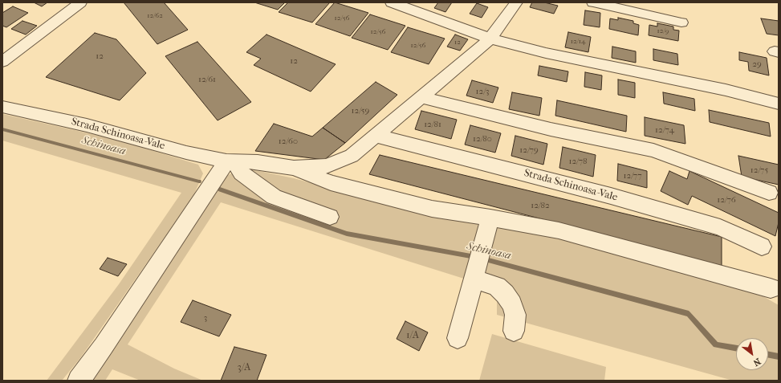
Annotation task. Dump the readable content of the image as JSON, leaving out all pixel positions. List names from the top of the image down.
{
  "streets": {
    "street": ["Strada Schinoasa-Vale"]
  },
  "water": ["Schinoasa"],
  "house_numbers": [
    "12/62",
    "12/56",
    "12/9",
    "12/56",
    "12/14",
    "12",
    "12/56",
    "12",
    "12",
    "29",
    "12/61",
    "12/3",
    "12/59",
    "12/81",
    "12/74",
    "12/80",
    "12/60",
    "12/79",
    "12/78",
    "12/75",
    "12/77",
    "12/76",
    "12/82",
    "3",
    "1/A",
    "3/A"
  ],
  "north": "bottom right"
}
